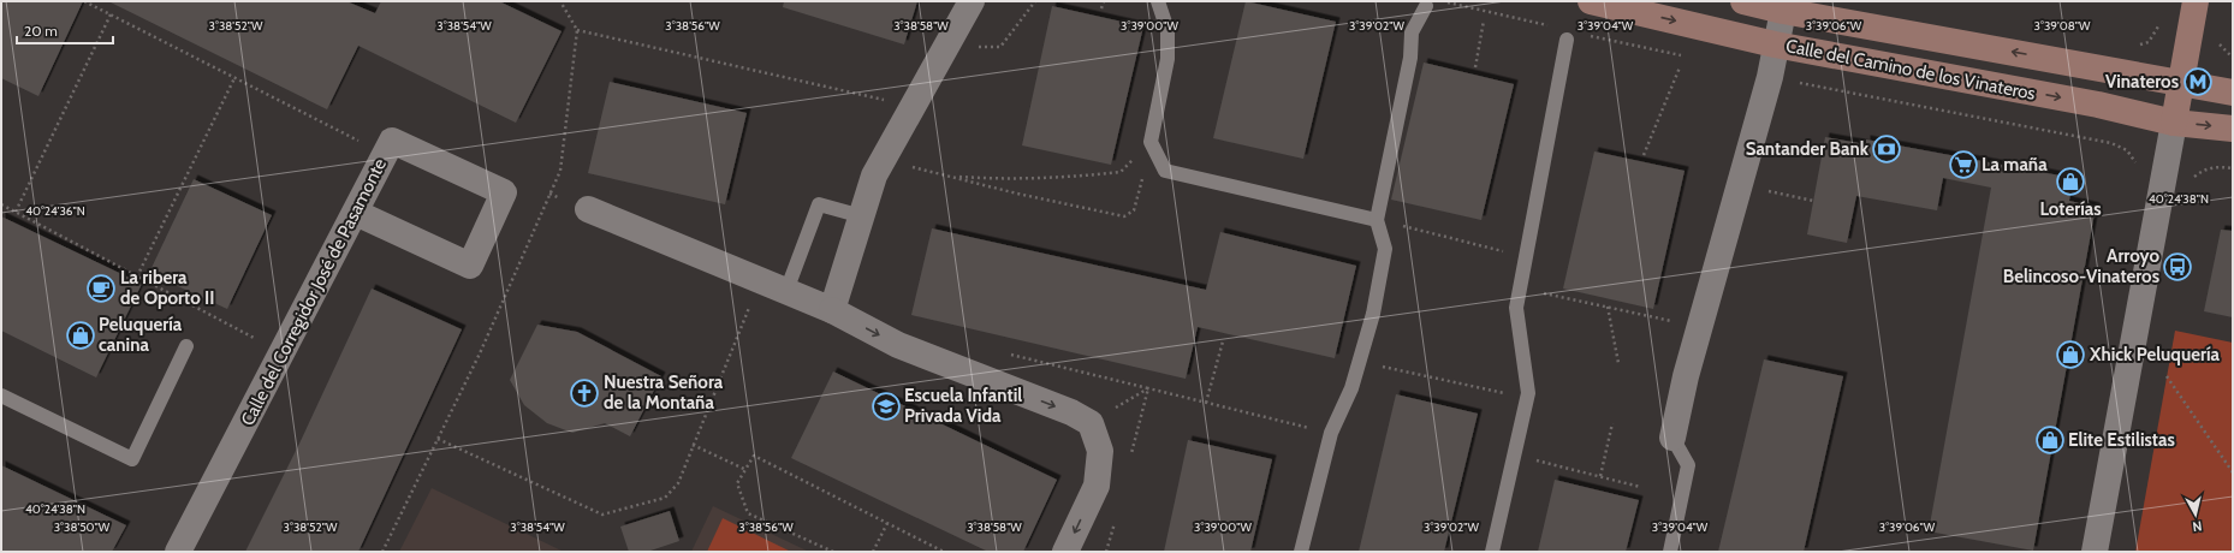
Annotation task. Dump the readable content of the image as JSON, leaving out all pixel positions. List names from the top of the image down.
{
  "streets": {
    "main road": ["Calle del Camino de los Vinateros"],
    "street": ["Calle del Corregidor José de Pasamonte"]
  },
  "places": {
    "metro station": ["Vinateros"],
    "bank": ["Santander Bank"],
    "supermarket": ["La maña"],
    "shop": [
      "Loterías",
      "Peluquería canina",
      "Xhick Peluquería",
      "Elite Estilistas"
    ],
    "bus stop": ["Arroyo Belincoso-Vinateros"],
    "cafe": ["La ribera de Oporto II"],
    "church": ["Nuestra Señora de la Montaña"],
    "school or university": ["Escuela Infantil Privada Vida"]
  },
  "scale_bar": "20 m",
  "north": "bottom",
  "coordinates": [
    "3°38'52\"W",
    "3°38'54\"W",
    "3°38'56\"W",
    "3°38'58\"W",
    "3°39'00\"W",
    "3°39'02\"W",
    "3°39'04\"W",
    "3°39'06\"W",
    "3°39'08\"W",
    "40°24'38\"N",
    "40°24'36\"N",
    "3°38'50\"W"
  ]
}
